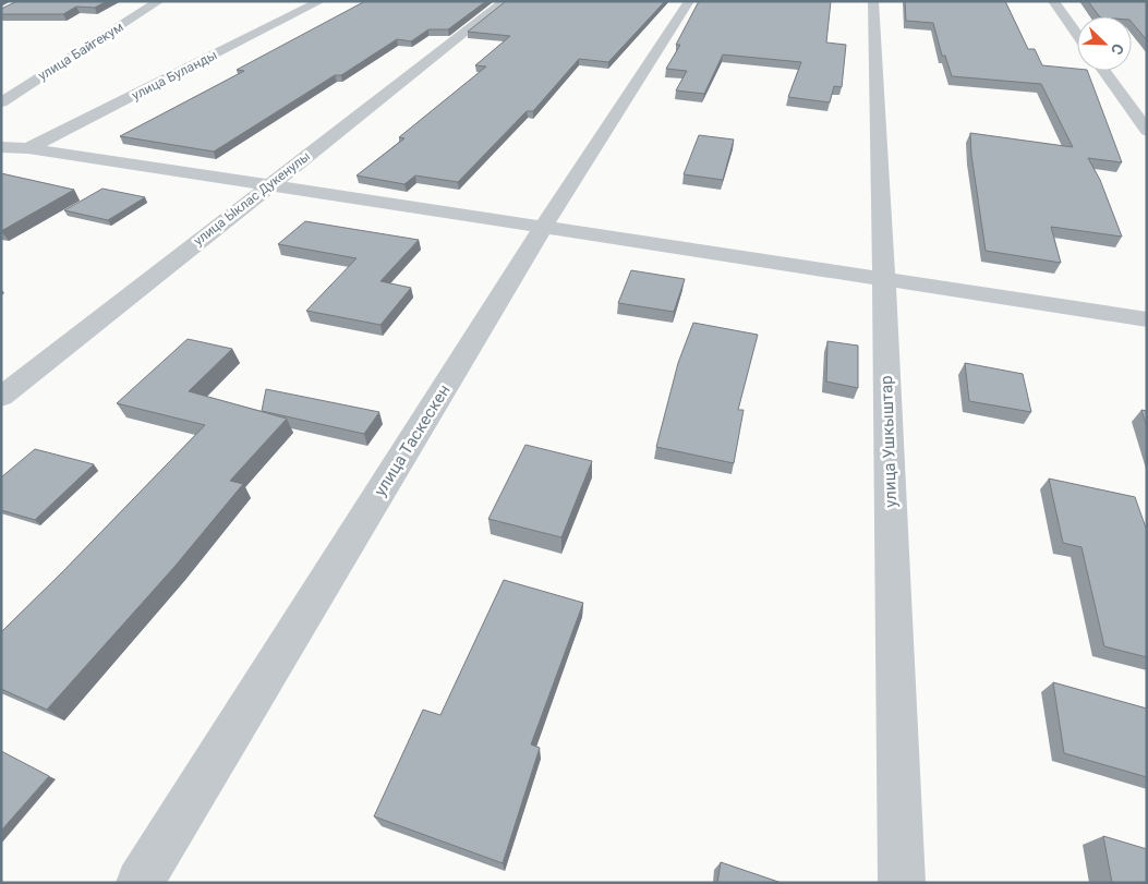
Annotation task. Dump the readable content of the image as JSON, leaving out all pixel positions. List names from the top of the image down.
{
  "streets": {
    "street": [
      "улица Байгекум",
      "улица Буланды",
      "улица Ыклас Дукенулы",
      "улица Таскескен",
      "улица Ушкыштар"
    ]
  },
  "north": "bottom right"
}
